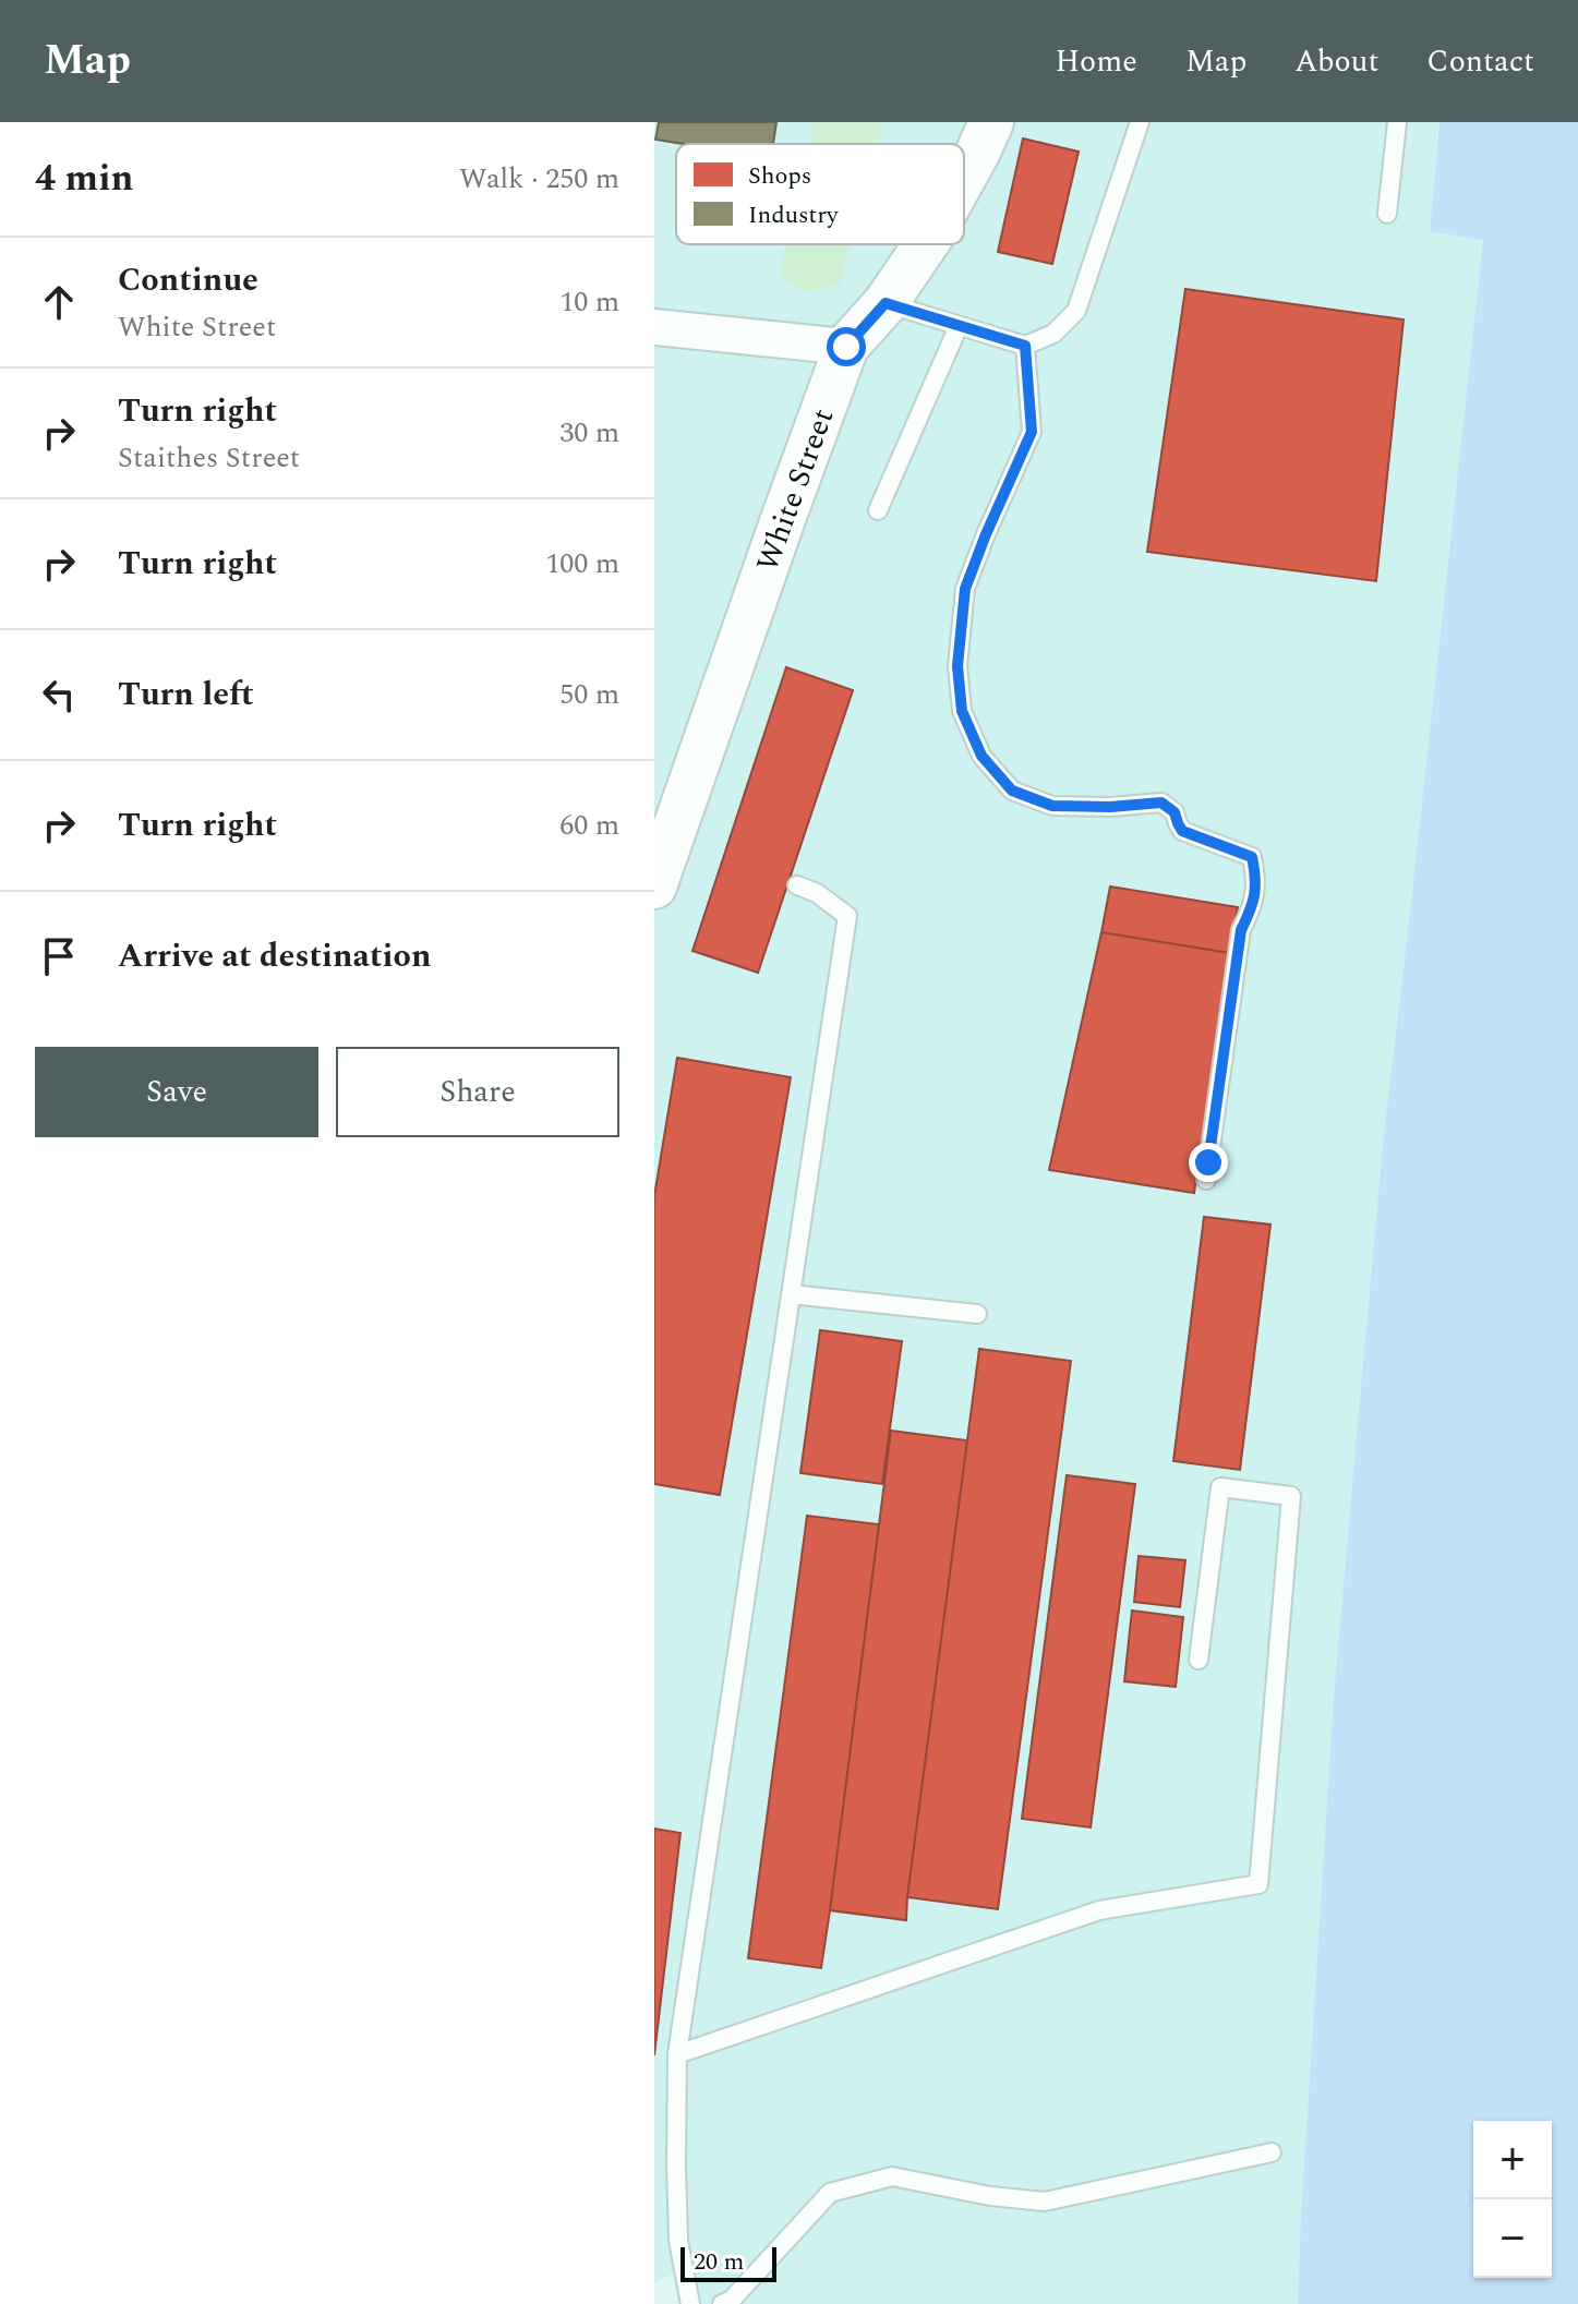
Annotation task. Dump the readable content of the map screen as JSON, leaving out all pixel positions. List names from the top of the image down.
{
  "streets": {
    "street": ["White Street"]
  },
  "legend": ["Shops", "Industry"],
  "scale_bar": "20 m",
  "page": {
    "header": "Map",
    "nav": [
      "Home",
      "Map",
      "About",
      "Contact"
    ],
    "heading": ["4 min", "Walk · 250 m"],
    "list": [
      ["Continue", "White Street", "10 m"],
      ["Turn right", "Staithes Street", "30 m"],
      ["Turn right", "100 m"],
      ["Turn left", "50 m"],
      ["Turn right", "60 m"],
      "Arrive at destination"
    ],
    "buttons": ["Save", "Share"],
    "map_buttons": ["+", "−"],
    "scale": "20 m"
  }
}
